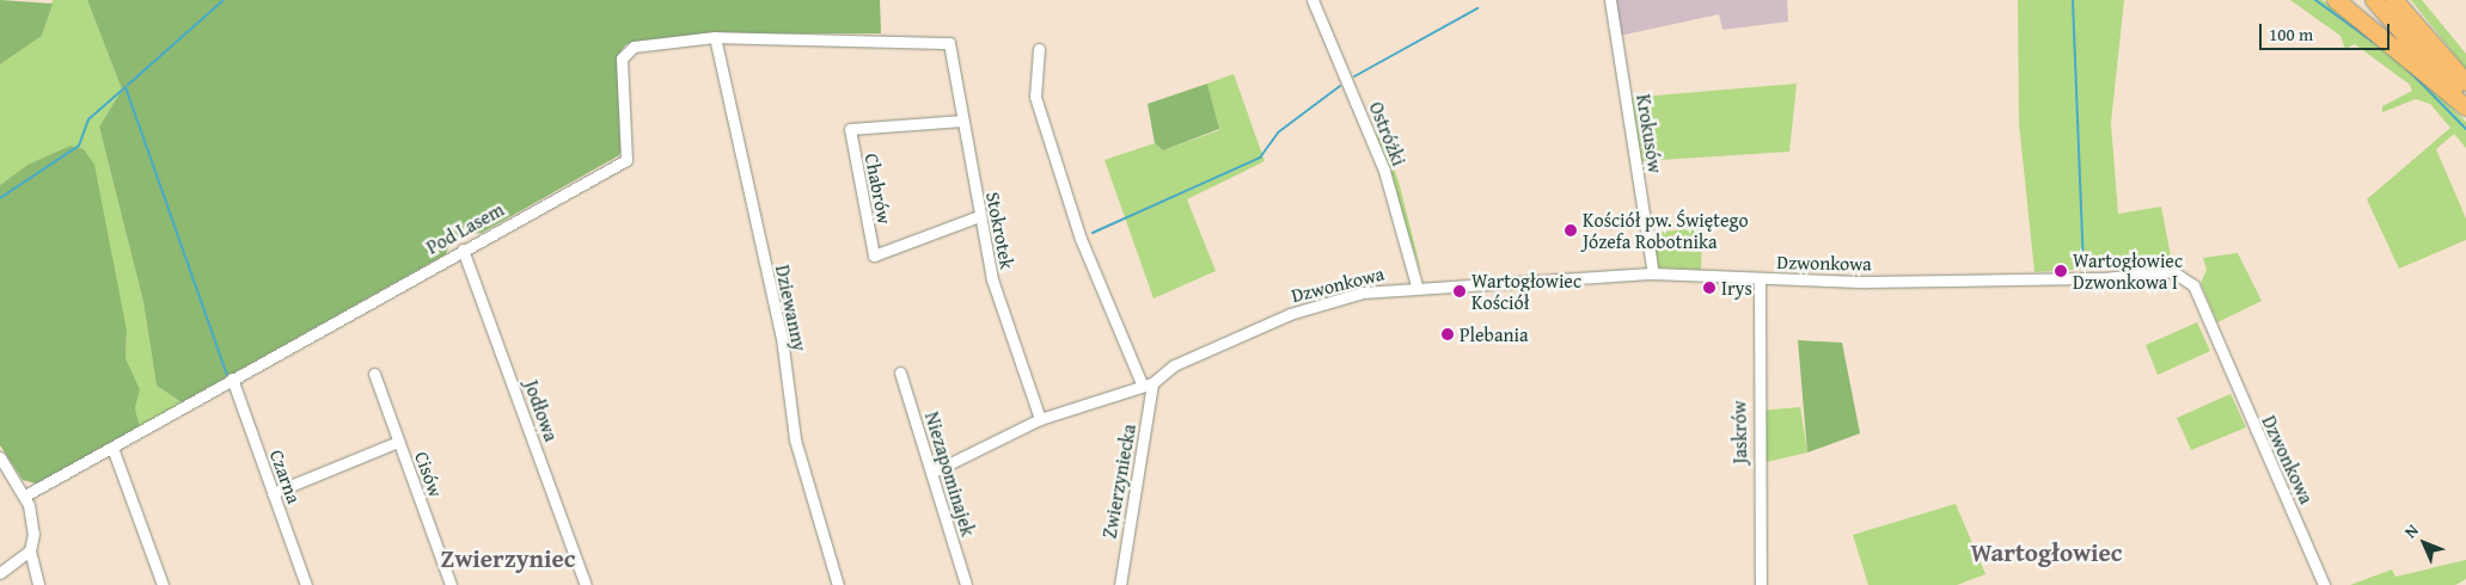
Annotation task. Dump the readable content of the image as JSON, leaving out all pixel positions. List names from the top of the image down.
{
  "streets": {
    "street": [
      "Ostróżki",
      "Krokusów",
      "Chabrów",
      "Pod Lasem",
      "Stokrotek",
      "Dzwonkowa",
      "Dziewanny",
      "Jodłowa",
      "Jaskrów",
      "Cisów",
      "Niezapominajek",
      "Czarna",
      "Zwierzyniecka"
    ]
  },
  "crossings": [
    ["Ostróżki", "Dzwonkowa"],
    ["Krokusów", "Dzwonkowa"],
    ["Chabrów", "Stokrotek"],
    ["Pod Lasem", "Stokrotek"],
    ["Pod Lasem", "Dziewanny"],
    ["Pod Lasem", "Jodłowa"],
    ["Pod Lasem", "Czarna"],
    ["Stokrotek", "Dzwonkowa"],
    ["Dzwonkowa", "Jaskrów"],
    ["Dzwonkowa", "Niezapominajek"],
    ["Dzwonkowa", "Zwierzyniecka"]
  ],
  "districts": ["Wartogłowiec", "Zwierzyniec"],
  "places": [
    "Kościół pw. Świętego Józefa Robotnika",
    "Wartogłowiec Dzwonkowa I",
    "Irys",
    "Wartogłowiec Kościół",
    "Plebania"
  ],
  "scale_bar": "100 m",
  "north": "top left"
}
